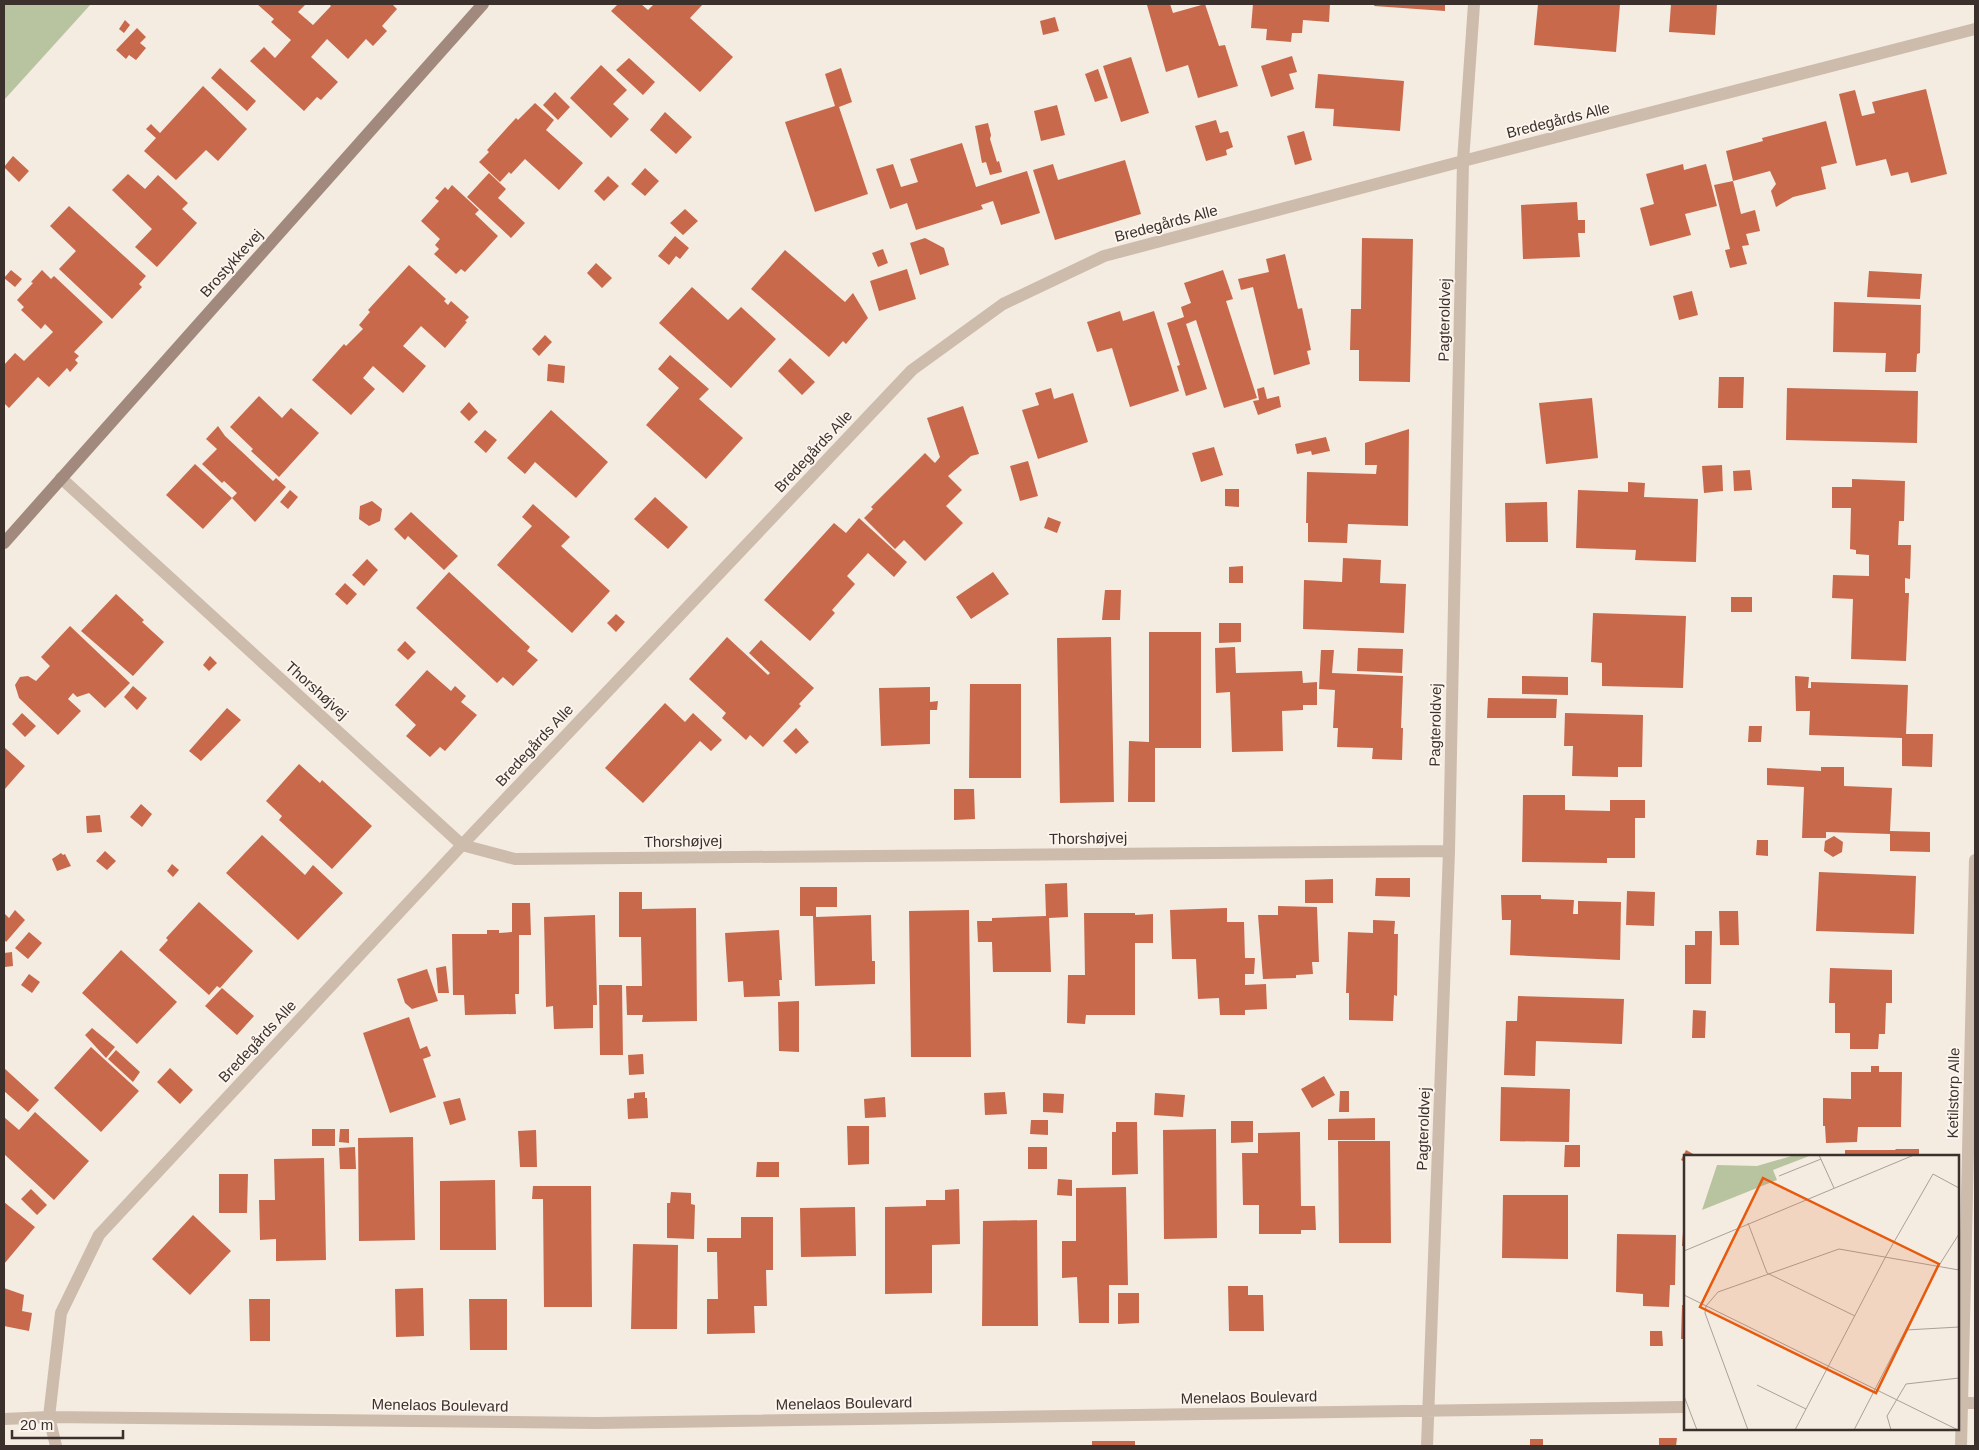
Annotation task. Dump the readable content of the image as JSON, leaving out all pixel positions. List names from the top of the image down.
{
  "streets": {
    "street": [
      "Bredegårds Alle",
      "Brostykkevej",
      "Pagteroldvej",
      "Thorshøjvej",
      "Ketilstorp Alle",
      "Menelaos Boulevard"
    ]
  },
  "crossings": [
    ["Bredegårds Alle", "Pagteroldvej"],
    ["Bredegårds Alle", "Thorshøjvej"],
    ["Bredegårds Alle", "Menelaos Boulevard"],
    ["Brostykkevej", "Thorshøjvej"],
    ["Pagteroldvej", "Thorshøjvej"],
    ["Pagteroldvej", "Menelaos Boulevard"]
  ],
  "scale_bar": "20 m"
}
